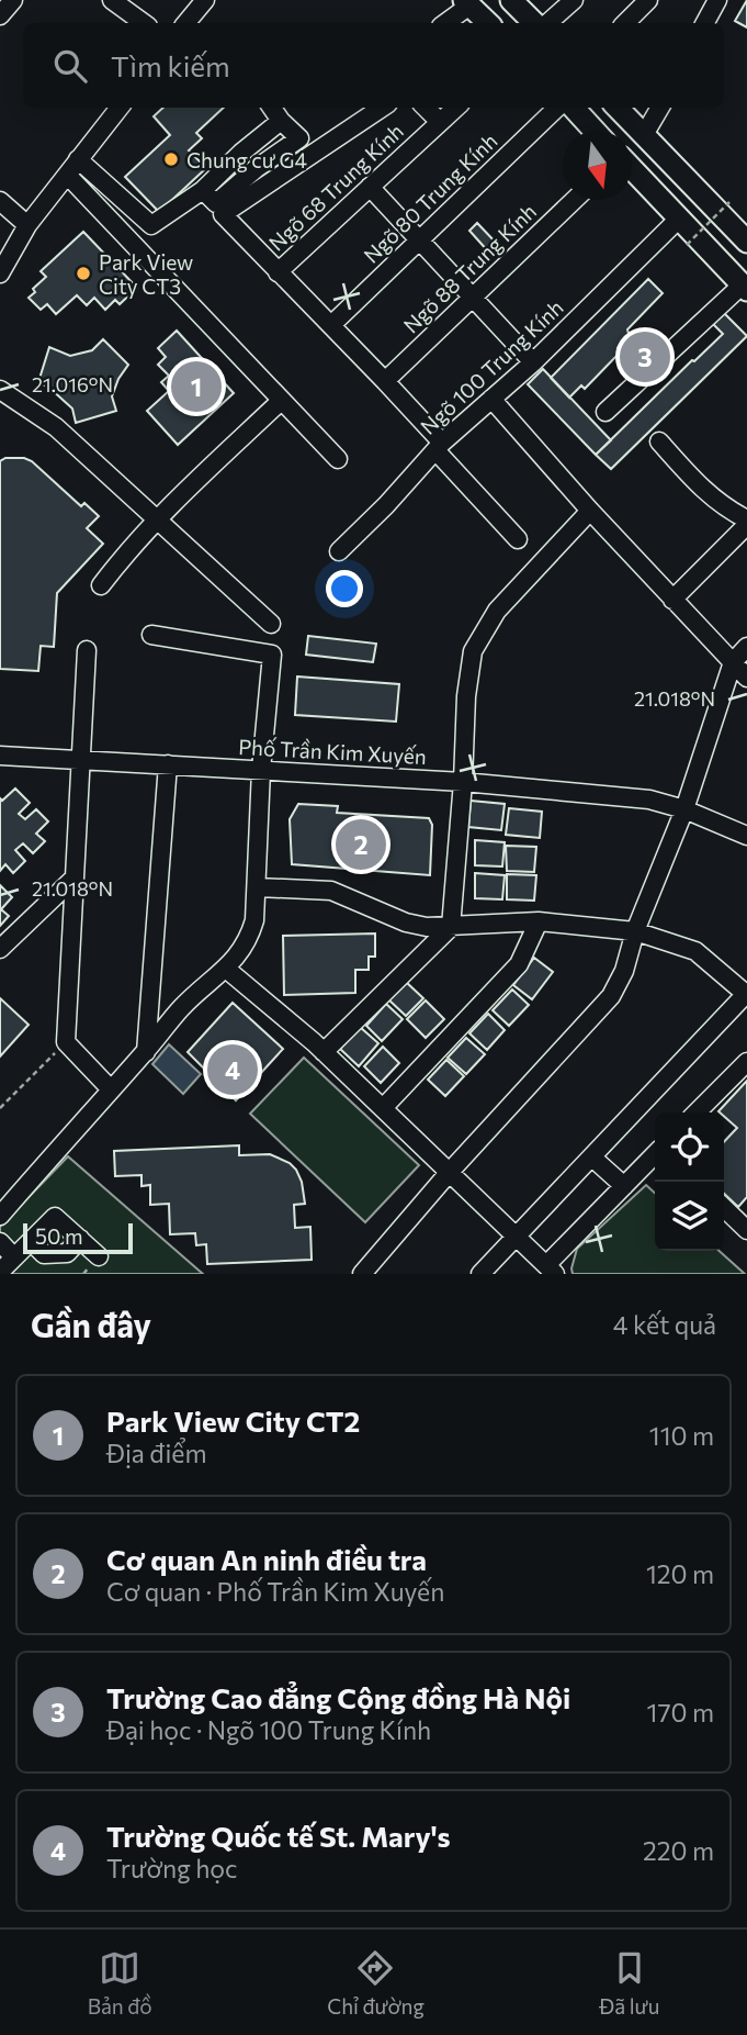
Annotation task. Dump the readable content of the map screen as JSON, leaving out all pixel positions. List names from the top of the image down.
{
  "streets": {
    "street": [
      "Ngõ 68 Trung Kính",
      "Ngõ 80 Trung Kính",
      "Ngõ 88 Trung Kính",
      "Ngõ 100 Trung Kính",
      "Phố Trần Kim Xuyến"
    ]
  },
  "places": ["Chung cư G4", "Park View City CT3"],
  "scale_bar": "50 m",
  "north": "bottom",
  "page": {
    "search": "Tìm kiếm",
    "pins": [
      "3",
      "1",
      "2",
      "4"
    ],
    "scale": "50 m",
    "heading": ["Gần đây", "4 kết quả"],
    "list": [
      {
        "mark": "1",
        "name": "Park View City CT2",
        "note": "Địa điểm",
        "value": "110 m"
      },
      {
        "mark": "2",
        "name": "Cơ quan An ninh điều tra",
        "note": "Cơ quan · Phố Trần Kim Xuyến",
        "value": "120 m"
      },
      {
        "mark": "3",
        "name": "Trường Cao đẳng Cộng đồng Hà Nội",
        "note": "Đại học · Ngõ 100 Trung Kính",
        "value": "170 m"
      },
      {
        "mark": "4",
        "name": "Trường Quốc tế St. Mary's",
        "note": "Trường học",
        "value": "220 m"
      }
    ],
    "nav": ["Bản đồ", "Chỉ đường", "Đã lưu"]
  },
  "coordinates": ["21.016°N", "21.018°N"]
}
